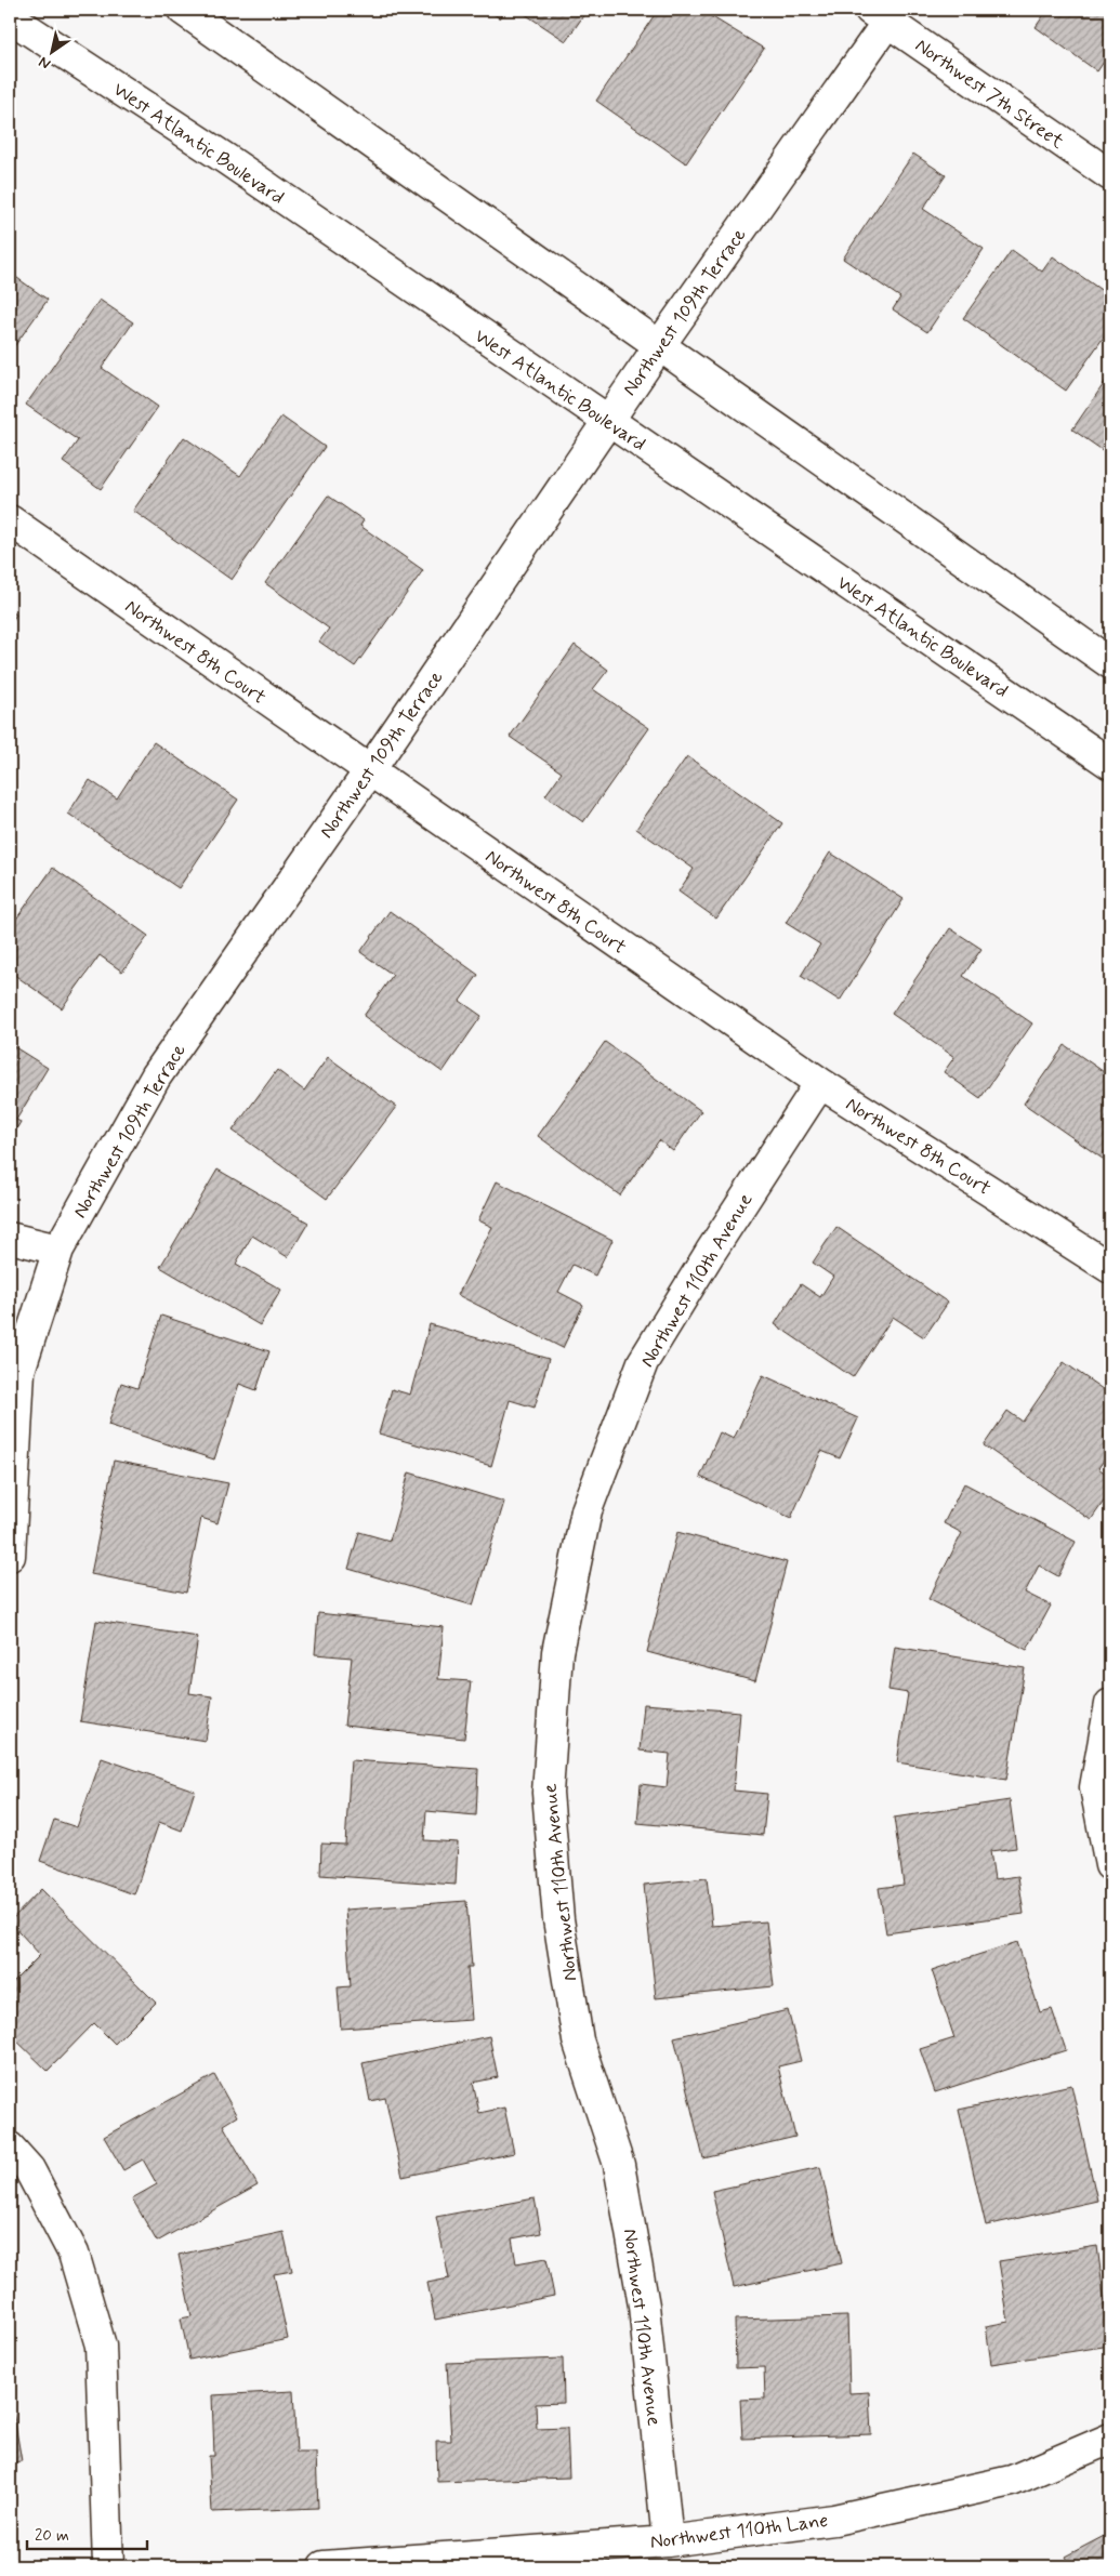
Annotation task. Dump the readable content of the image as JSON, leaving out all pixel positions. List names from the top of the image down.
{
  "streets": {
    "street": [
      "Northwest 7th Street",
      "West Atlantic Boulevard",
      "Northwest 109th Terrace",
      "Northwest 8th Court",
      "Northwest 110th Avenue",
      "Northwest 110th Lane"
    ]
  },
  "crossings": [
    ["Northwest 7th Street", "Northwest 109th Terrace"],
    ["West Atlantic Boulevard", "Northwest 109th Terrace"],
    ["Northwest 109th Terrace", "Northwest 8th Court"],
    ["Northwest 8th Court", "Northwest 110th Avenue"],
    ["Northwest 110th Avenue", "Northwest 110th Lane"]
  ],
  "scale_bar": "20 m",
  "north": "bottom left"
}
